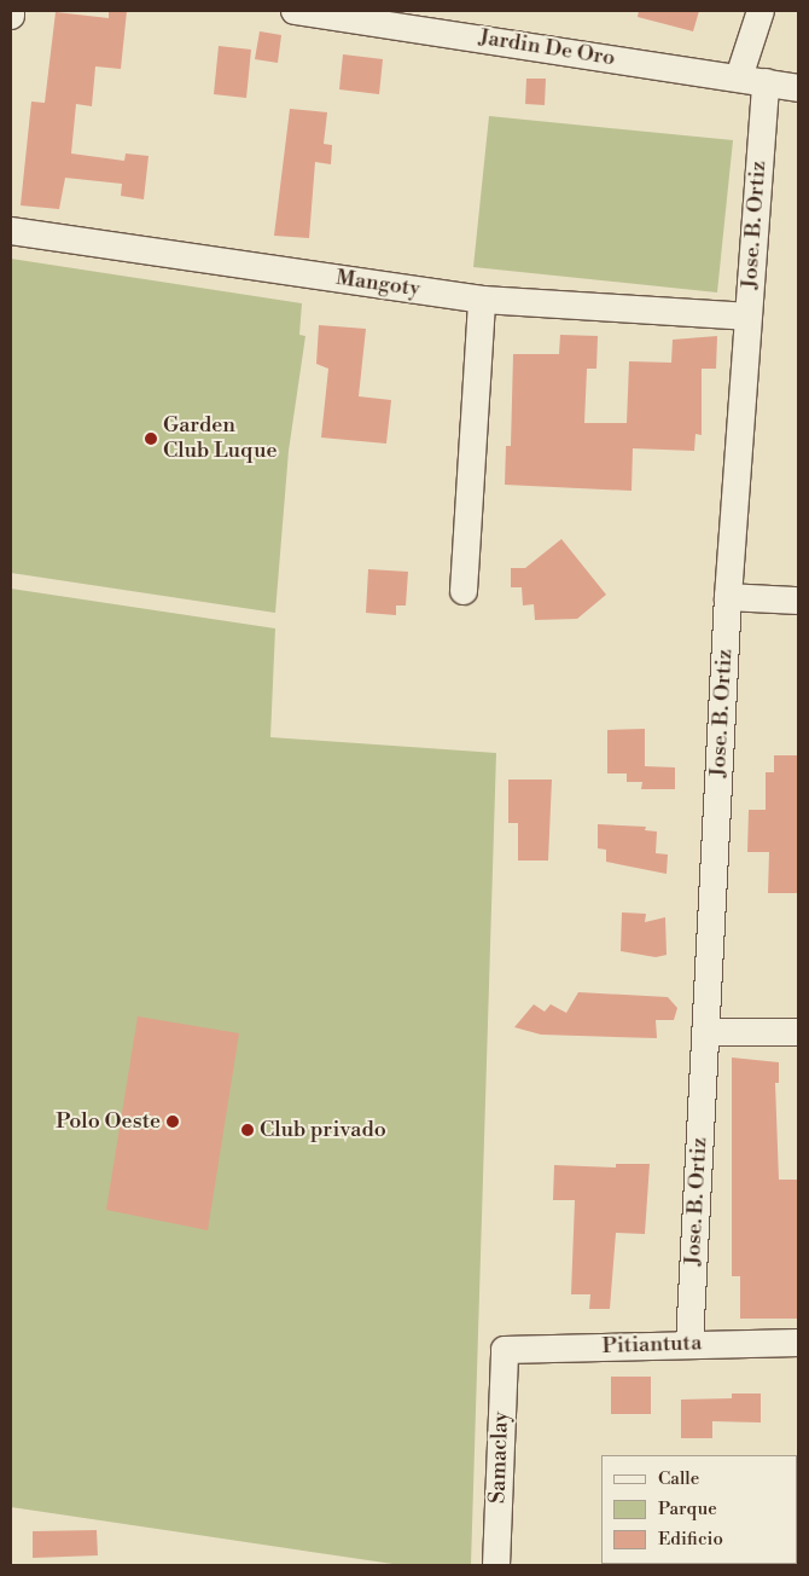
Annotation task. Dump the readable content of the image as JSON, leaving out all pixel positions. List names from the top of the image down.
{
  "streets": {
    "street": [
      "Jardin De Oro",
      "Jose. B. Ortiz",
      "Mangoty",
      "Pitiantuta",
      "Samaclay"
    ]
  },
  "crossings": [
    ["Jardin De Oro", "Jose. B. Ortiz"],
    ["Jose. B. Ortiz", "Mangoty"],
    ["Jose. B. Ortiz", "Pitiantuta"],
    ["Pitiantuta", "Samaclay"]
  ],
  "places": ["Garden Club Luque", "Polo Oeste", "Club privado"],
  "legend": ["Calle", "Parque", "Edificio"]
}
